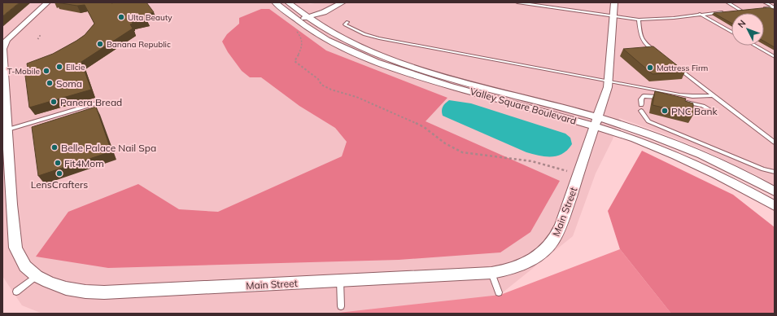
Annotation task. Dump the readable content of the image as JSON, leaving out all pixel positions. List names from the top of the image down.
{
  "streets": {
    "street": ["Valley Square Boulevard", "Main Street"]
  },
  "crossings": [
    ["Valley Square Boulevard", "Main Street"]
  ],
  "places": [
    "Ulta Beauty",
    "Banana Republic",
    "Ellcie",
    "Mattress Firm",
    "T-Mobile",
    "Soma",
    "Panera Bread",
    "PNC Bank",
    "Belle Palace Nail Spa",
    "Fit4Mom",
    "LensCrafters"
  ],
  "north": "top left"
}
